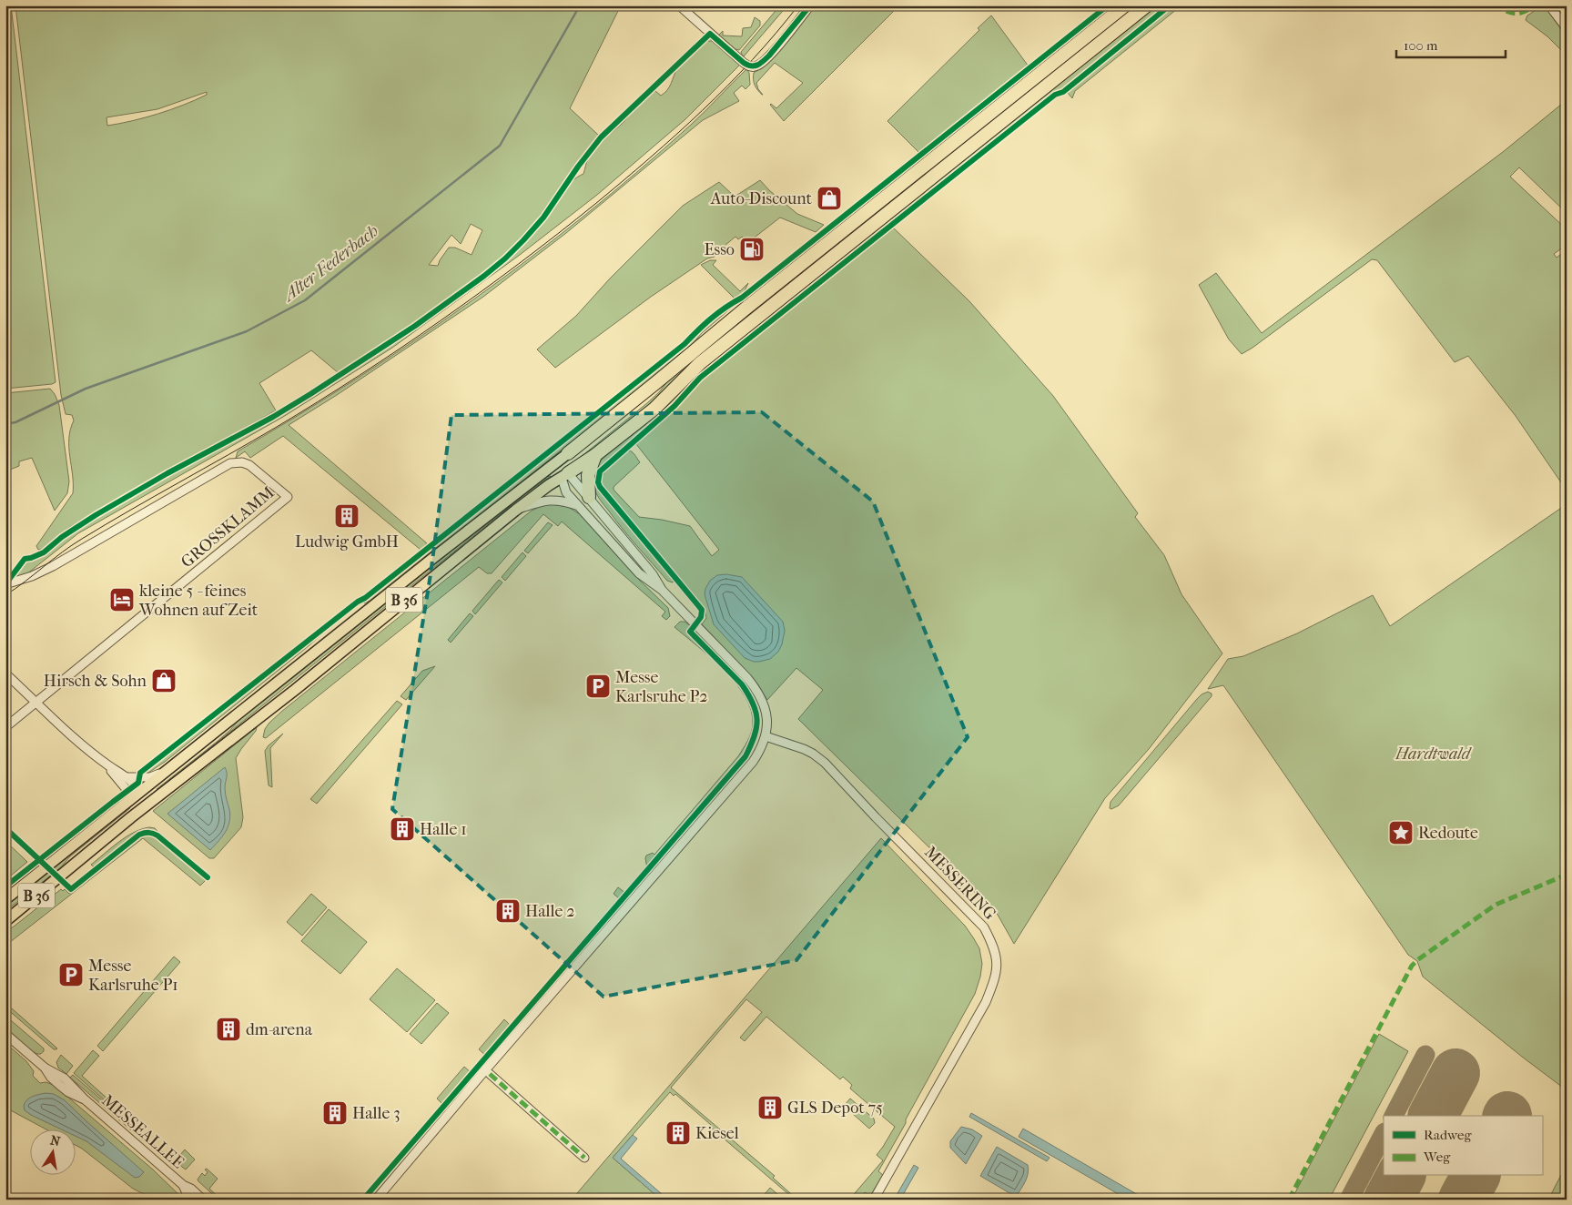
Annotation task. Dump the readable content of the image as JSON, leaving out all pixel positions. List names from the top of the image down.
{
  "streets": {
    "highway": ["B 36"],
    "street": ["GROSSKLAMM", "MESSERING", "MESSEALLEE"]
  },
  "water": ["Alter Federbach"],
  "parks": ["Hardtwald"],
  "places": {
    "shop": ["Auto-Discount", "Hirsch & Sohn"],
    "fuel station": ["Esso"],
    "building": [
      "Ludwig GmbH",
      "Halle 1",
      "Halle 2",
      "dm-arena",
      "GLS Depot 75",
      "Halle 3",
      "Kiesel"
    ],
    "hotel": ["kleine 5 - feines Wohnen auf Zeit"],
    "parking": ["Messe Karlsruhe P2", "Messe Karlsruhe P1"],
    "place": ["Redoute"]
  },
  "legend": ["Radweg", "Weg"],
  "scale_bar": "100 m",
  "north": "top"
}
